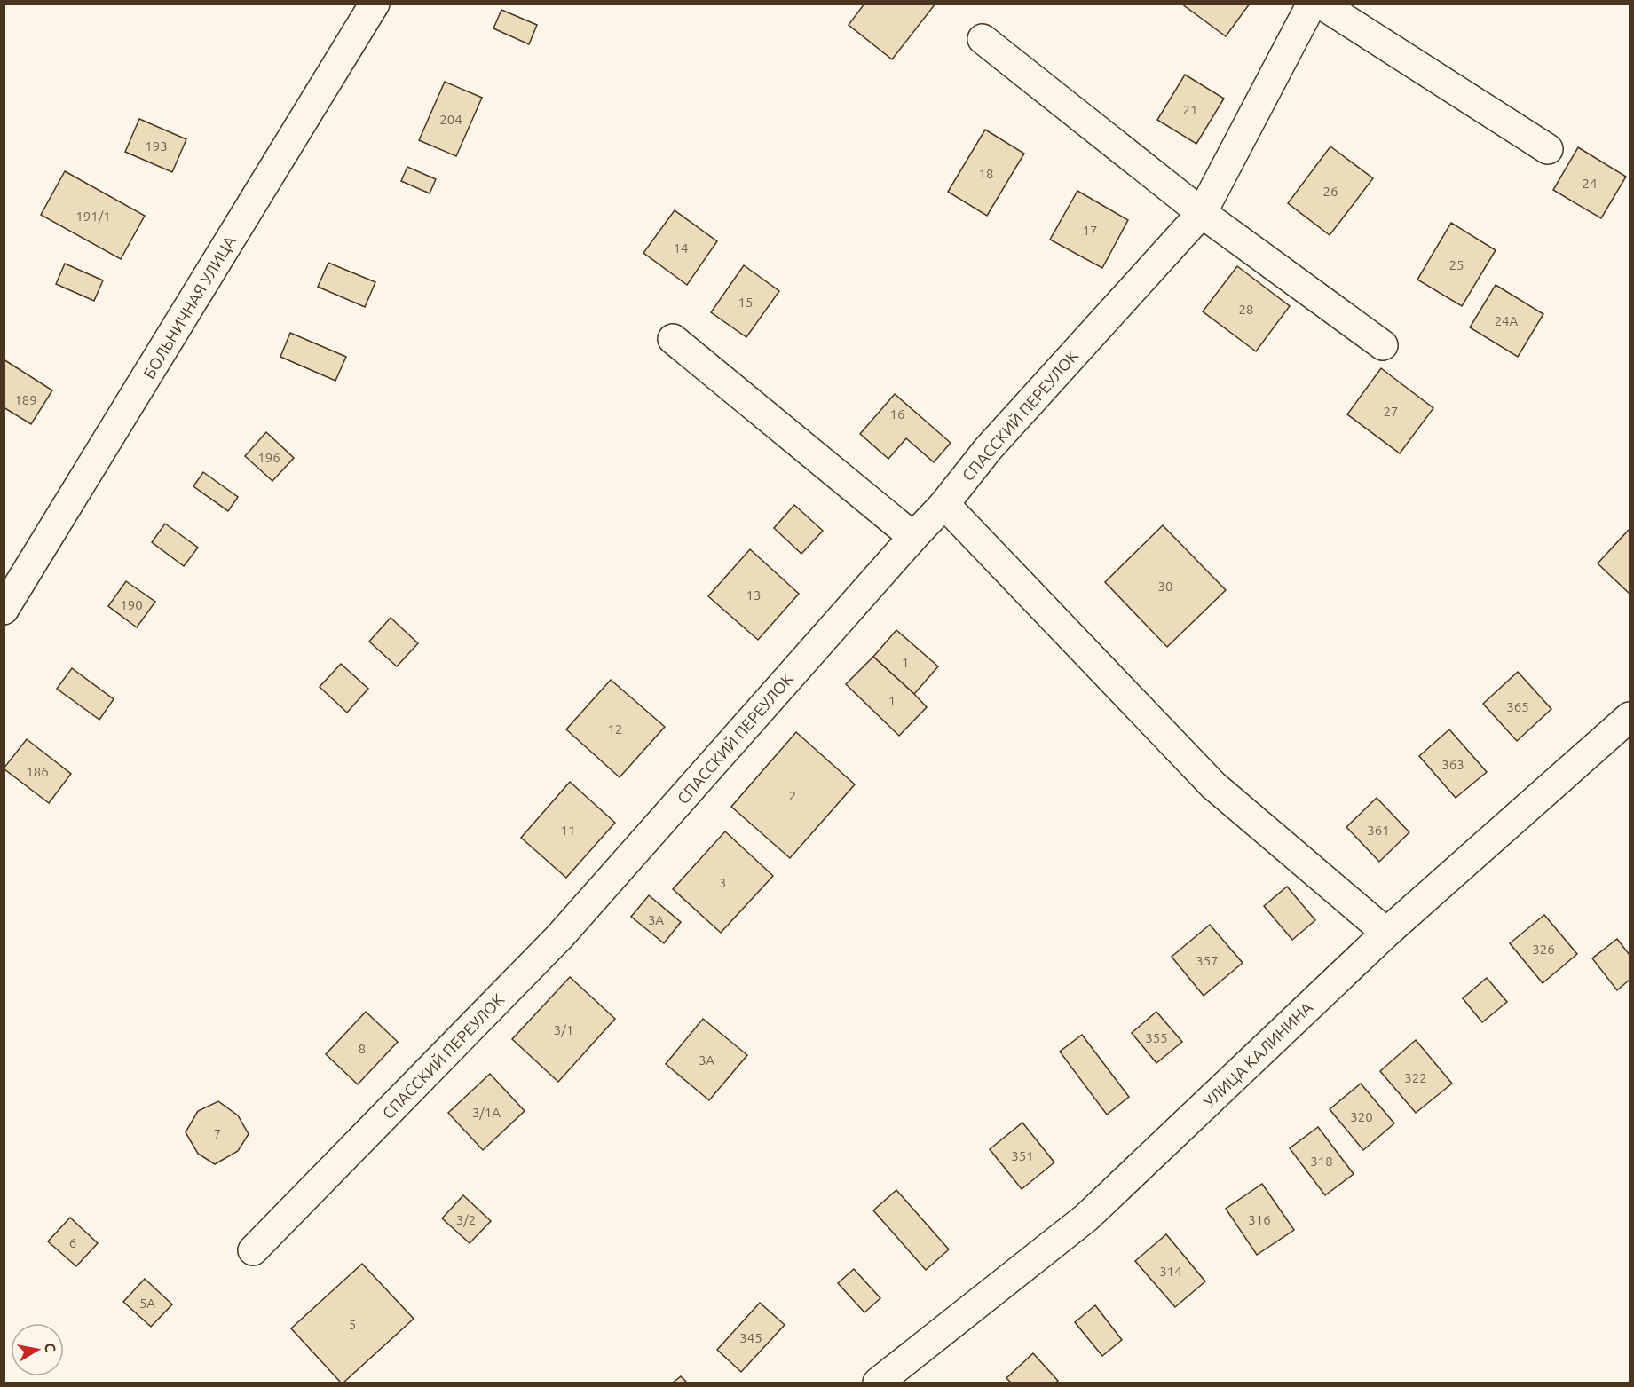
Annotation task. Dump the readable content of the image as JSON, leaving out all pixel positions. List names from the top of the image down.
{
  "streets": {
    "street": ["БОЛЬНИЧНАЯ УЛИЦА", "СПАССКИЙ ПЕРЕУЛОК", "УЛИЦА КАЛИНИНА"]
  },
  "house_numbers": [
    "21",
    "204",
    "193",
    "18",
    "24",
    "26",
    "191/1",
    "17",
    "14",
    "25",
    "15",
    "28",
    "24А",
    "189",
    "27",
    "16",
    "196",
    "30",
    "13",
    "190",
    "1",
    "1",
    "365",
    "12",
    "363",
    "186",
    "2",
    "11",
    "361",
    "3",
    "3А",
    "326",
    "357",
    "3/1",
    "355",
    "8",
    "3А",
    "322",
    "3/1А",
    "320",
    "7",
    "351",
    "318",
    "3/2",
    "316",
    "6",
    "314",
    "5А",
    "5",
    "345"
  ],
  "north": "right"
}
